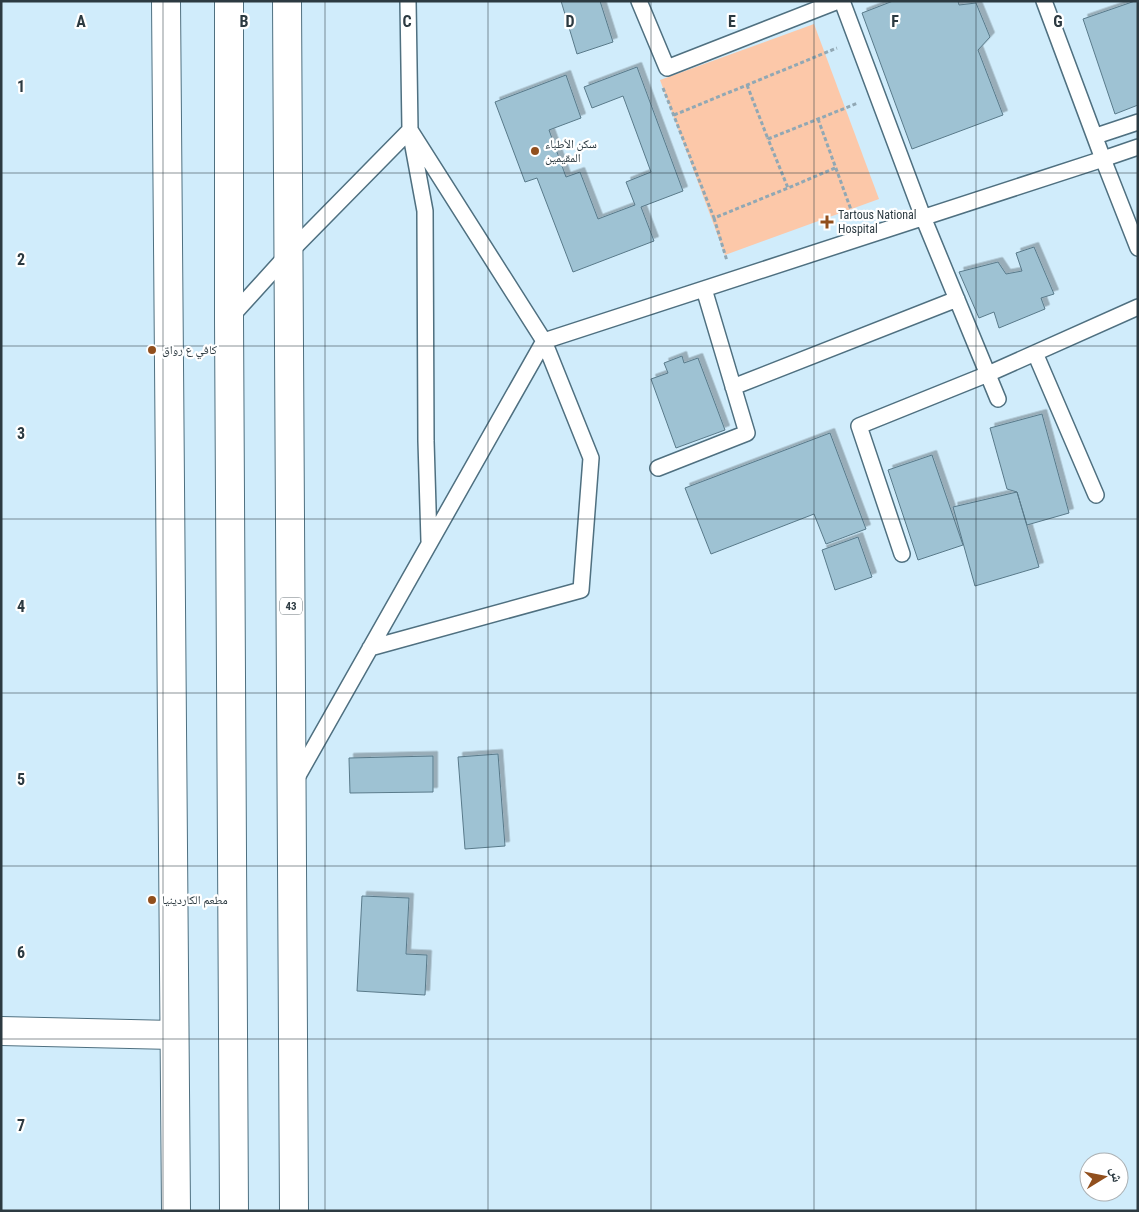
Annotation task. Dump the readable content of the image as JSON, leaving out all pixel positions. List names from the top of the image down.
{
  "streets": {
    "main road": ["43"]
  },
  "places": {
    "other": ["سكن الأطباء المقيمين", "كافي ع رواق", "مطعم الكاردينيا"],
    "health": ["Tartous National Hospital"]
  },
  "north": "right",
  "grid": {
    "columns": [
      "A",
      "B",
      "C",
      "D",
      "E",
      "F",
      "G"
    ],
    "rows": [
      "1",
      "2",
      "3",
      "4",
      "5",
      "6",
      "7"
    ]
  }
}
